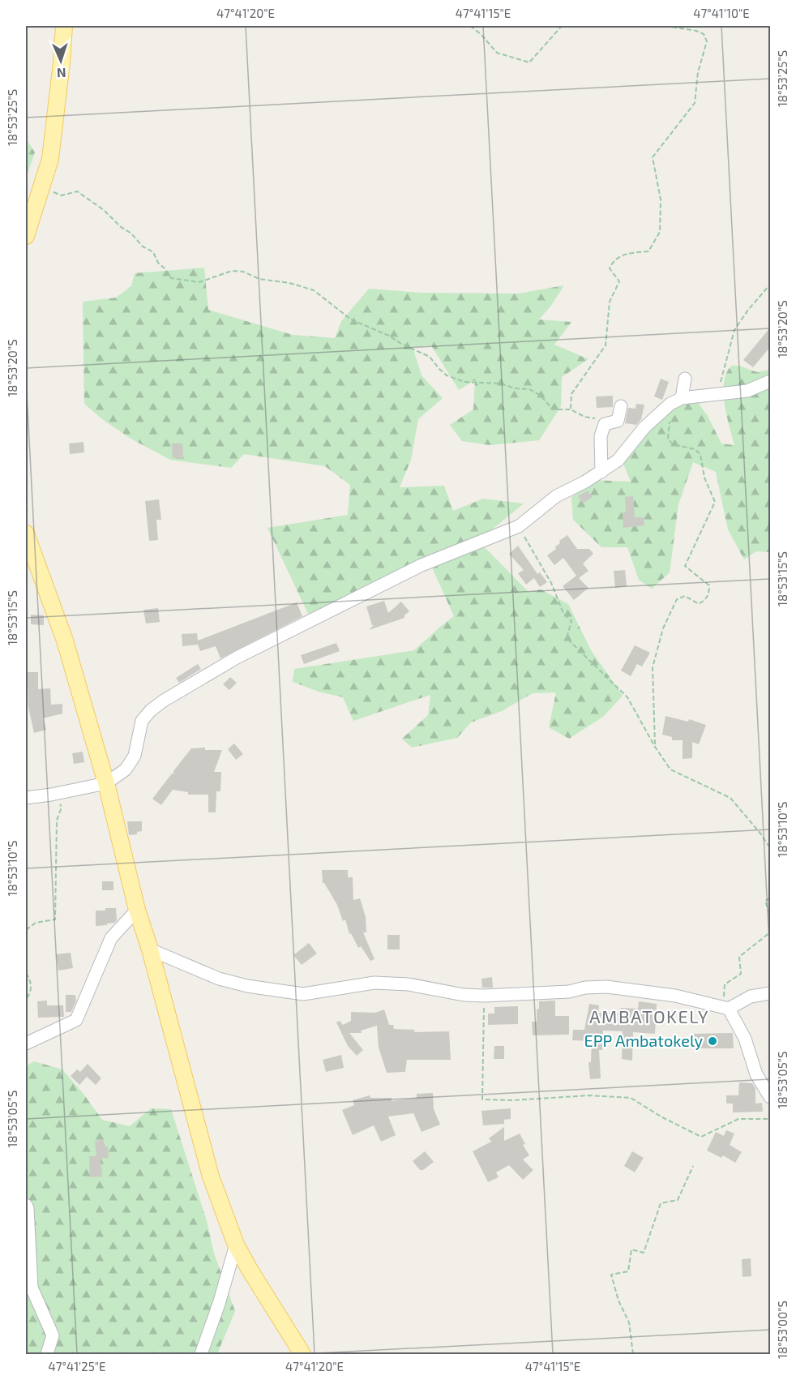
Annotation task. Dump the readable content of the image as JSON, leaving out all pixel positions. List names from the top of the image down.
{
  "districts": ["AMBATOKELY"],
  "places": ["EPP Ambatokely"],
  "north": "bottom",
  "coordinates": [
    "47°41'20\"E",
    "47°41'15\"E",
    "47°41'10\"E",
    "18°53'25\"S",
    "18°53'20\"S",
    "18°53'15\"S",
    "18°53'10\"S",
    "18°53'05\"S",
    "18°53'00\"S",
    "47°41'25\"E"
  ]
}
